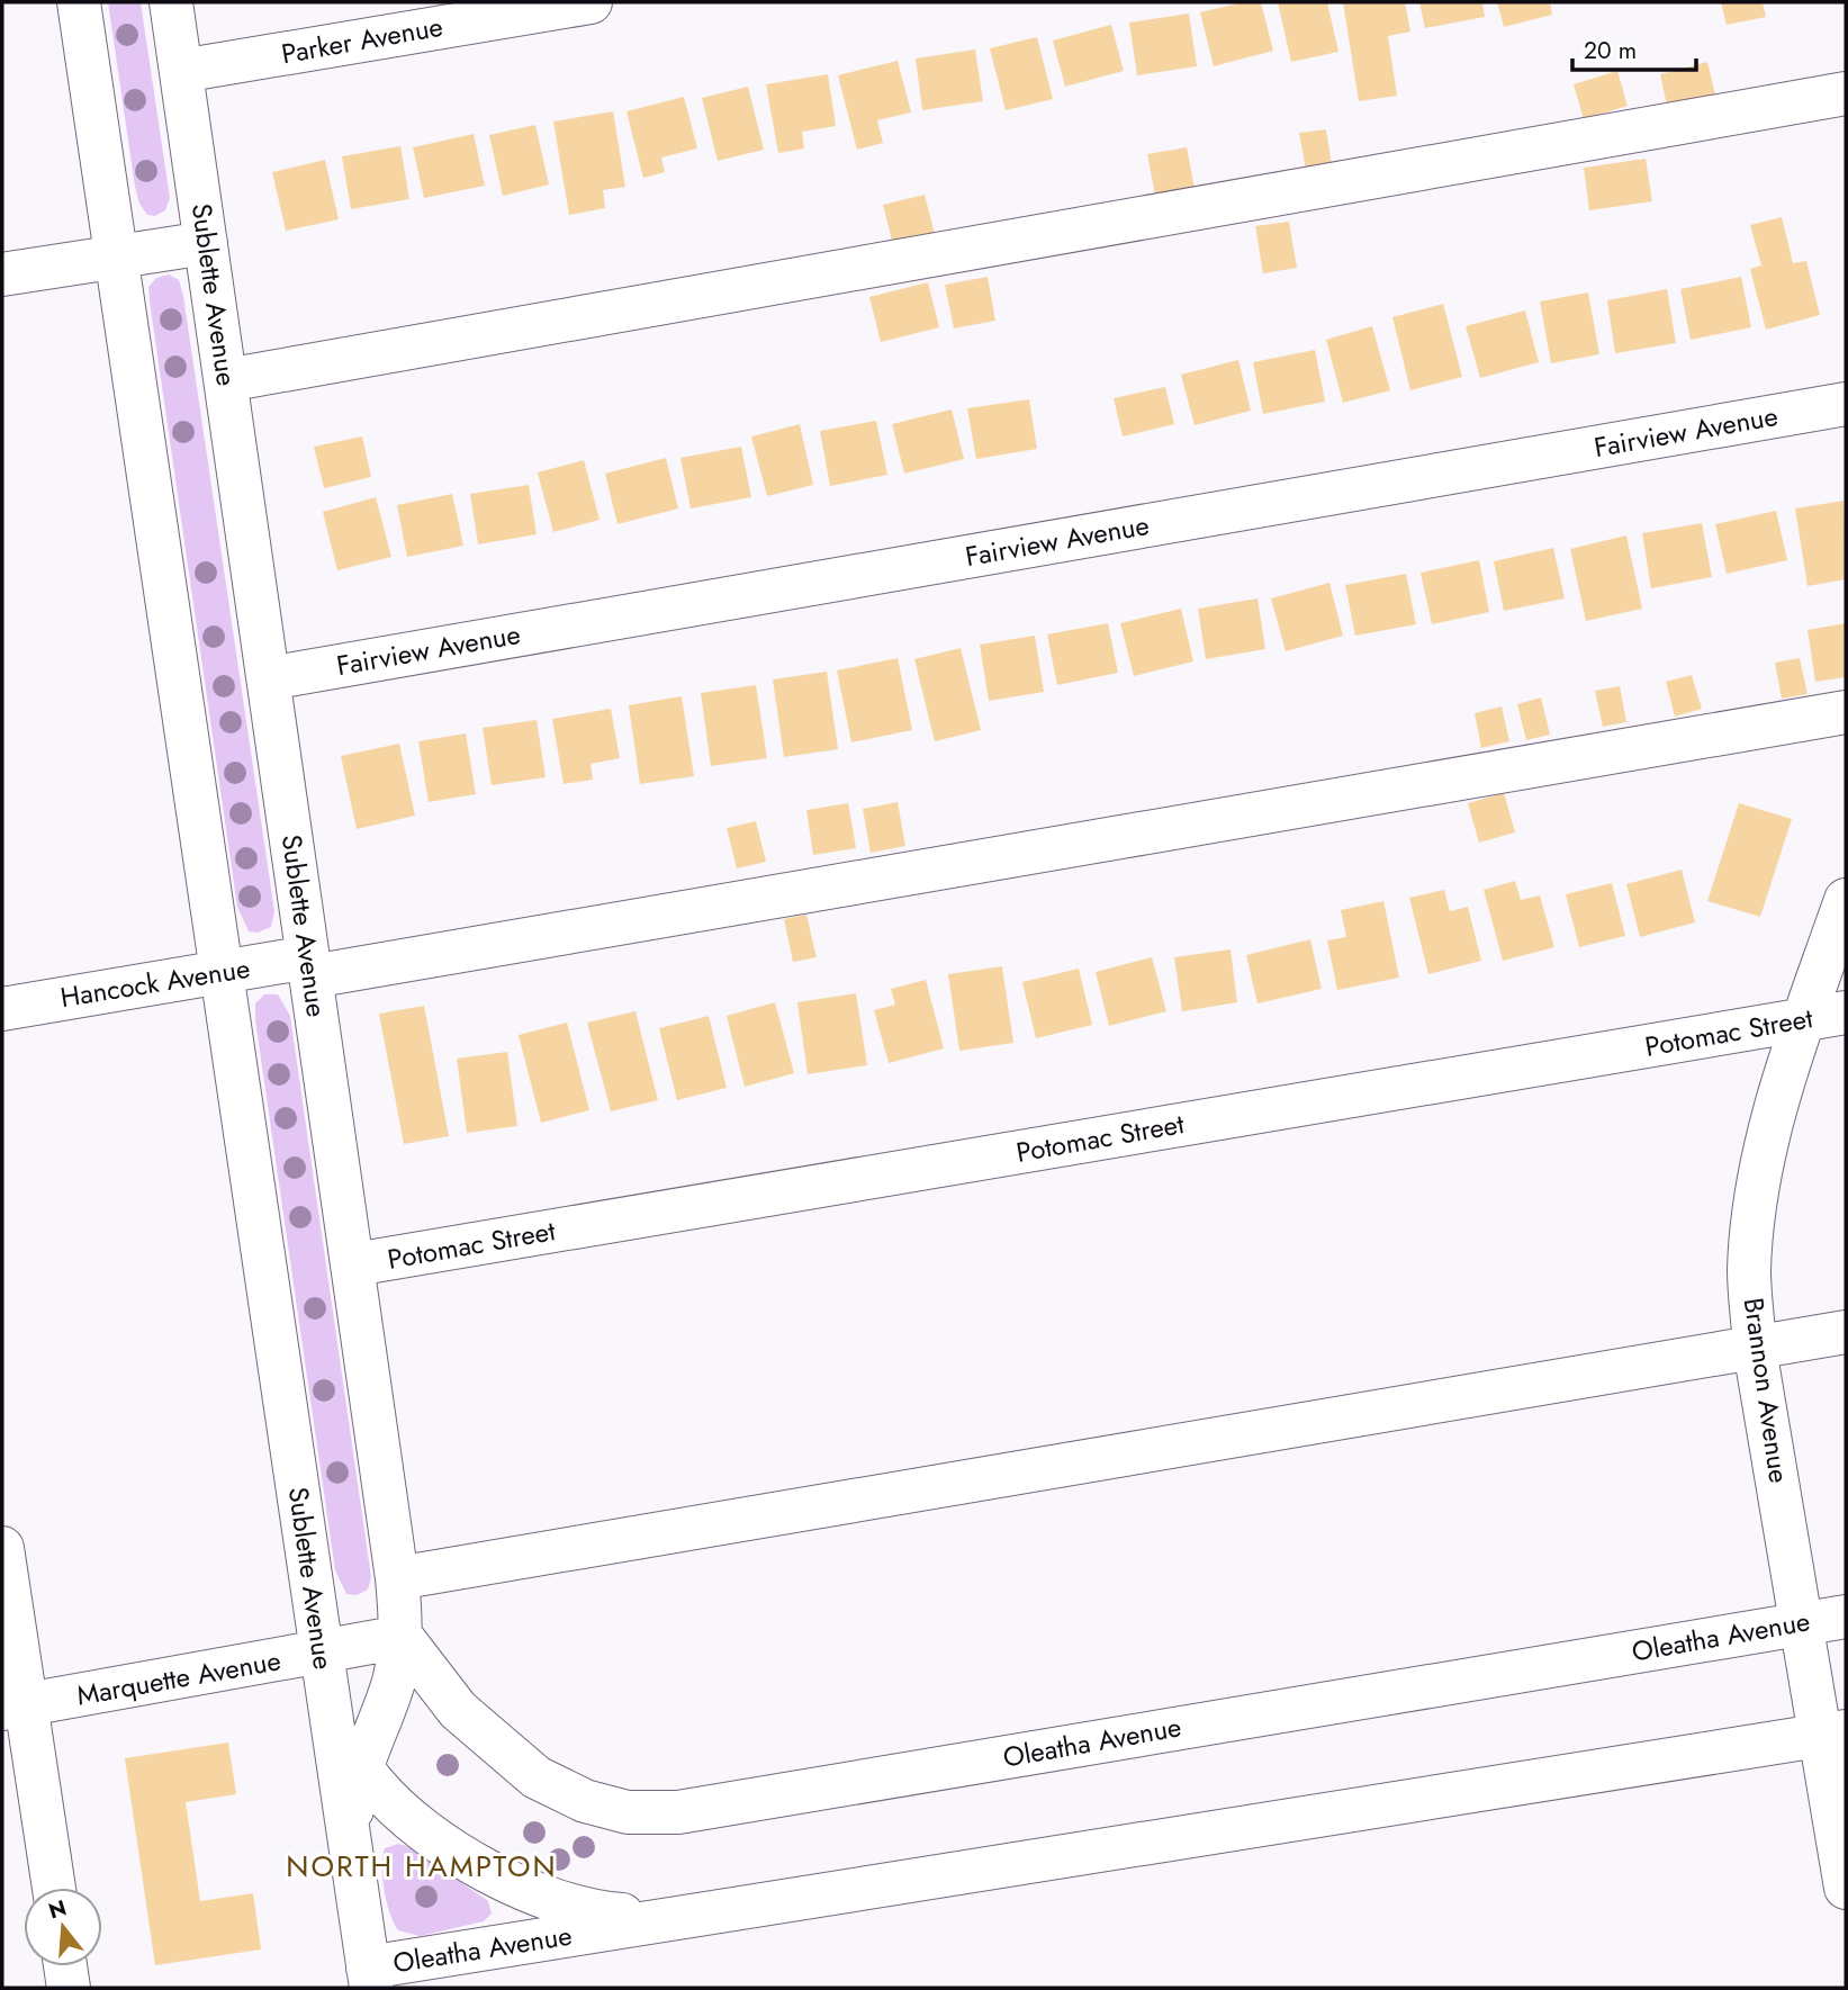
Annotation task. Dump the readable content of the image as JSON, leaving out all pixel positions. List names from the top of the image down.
{
  "streets": {
    "street": [
      "Parker Avenue",
      "Sublette Avenue",
      "Fairview Avenue",
      "Hancock Avenue",
      "Potomac Street",
      "Brannon Avenue",
      "Oleatha Avenue",
      "Marquette Avenue"
    ]
  },
  "crossings": [
    ["Parker Avenue", "Sublette Avenue"],
    ["Sublette Avenue", "Fairview Avenue"],
    ["Sublette Avenue", "Hancock Avenue"],
    ["Sublette Avenue", "Potomac Street"],
    ["Sublette Avenue", "Oleatha Avenue"],
    ["Sublette Avenue", "Marquette Avenue"],
    ["Potomac Street", "Brannon Avenue"],
    ["Brannon Avenue", "Oleatha Avenue"],
    ["Oleatha Avenue", "Marquette Avenue"]
  ],
  "districts": ["NORTH HAMPTON"],
  "scale_bar": "20 m",
  "north": "top"
}
